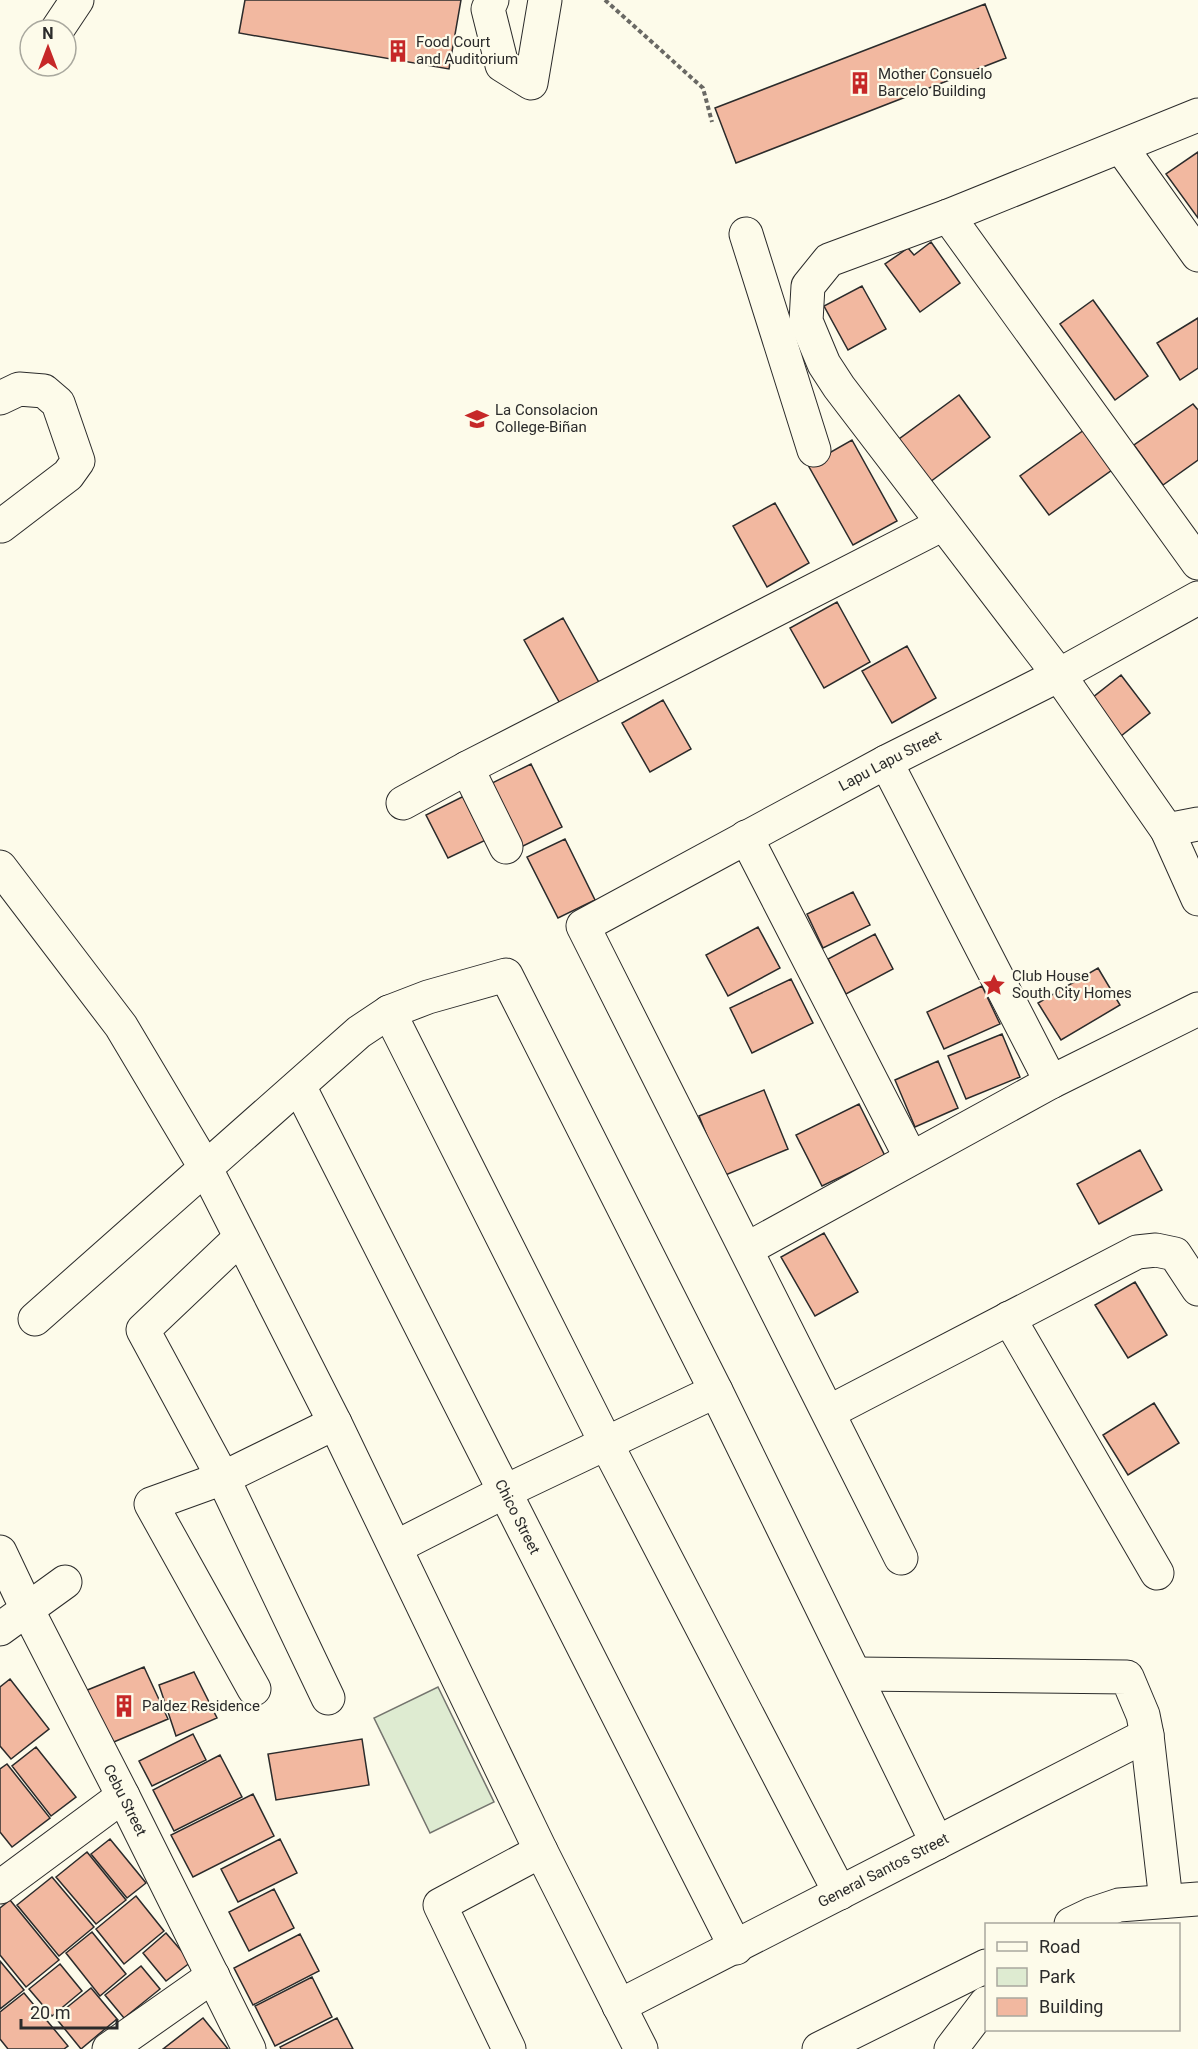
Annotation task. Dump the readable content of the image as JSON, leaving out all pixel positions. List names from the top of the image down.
{
  "streets": {
    "street": [
      "Lapu Lapu Street",
      "Chico Street",
      "Cebu Street",
      "General Santos Street"
    ]
  },
  "crossings": [
    ["Chico Street", "General Santos Street"]
  ],
  "places": {
    "building": ["Food Court and Auditorium", "Mother Consuelo Barcelo Building", "Paldez Residence"],
    "school or university": ["La Consolacion College-Biñan"],
    "place": ["Club House South City Homes"]
  },
  "legend": ["Road", "Park", "Building"],
  "scale_bar": "20 m",
  "north": "top"
}
